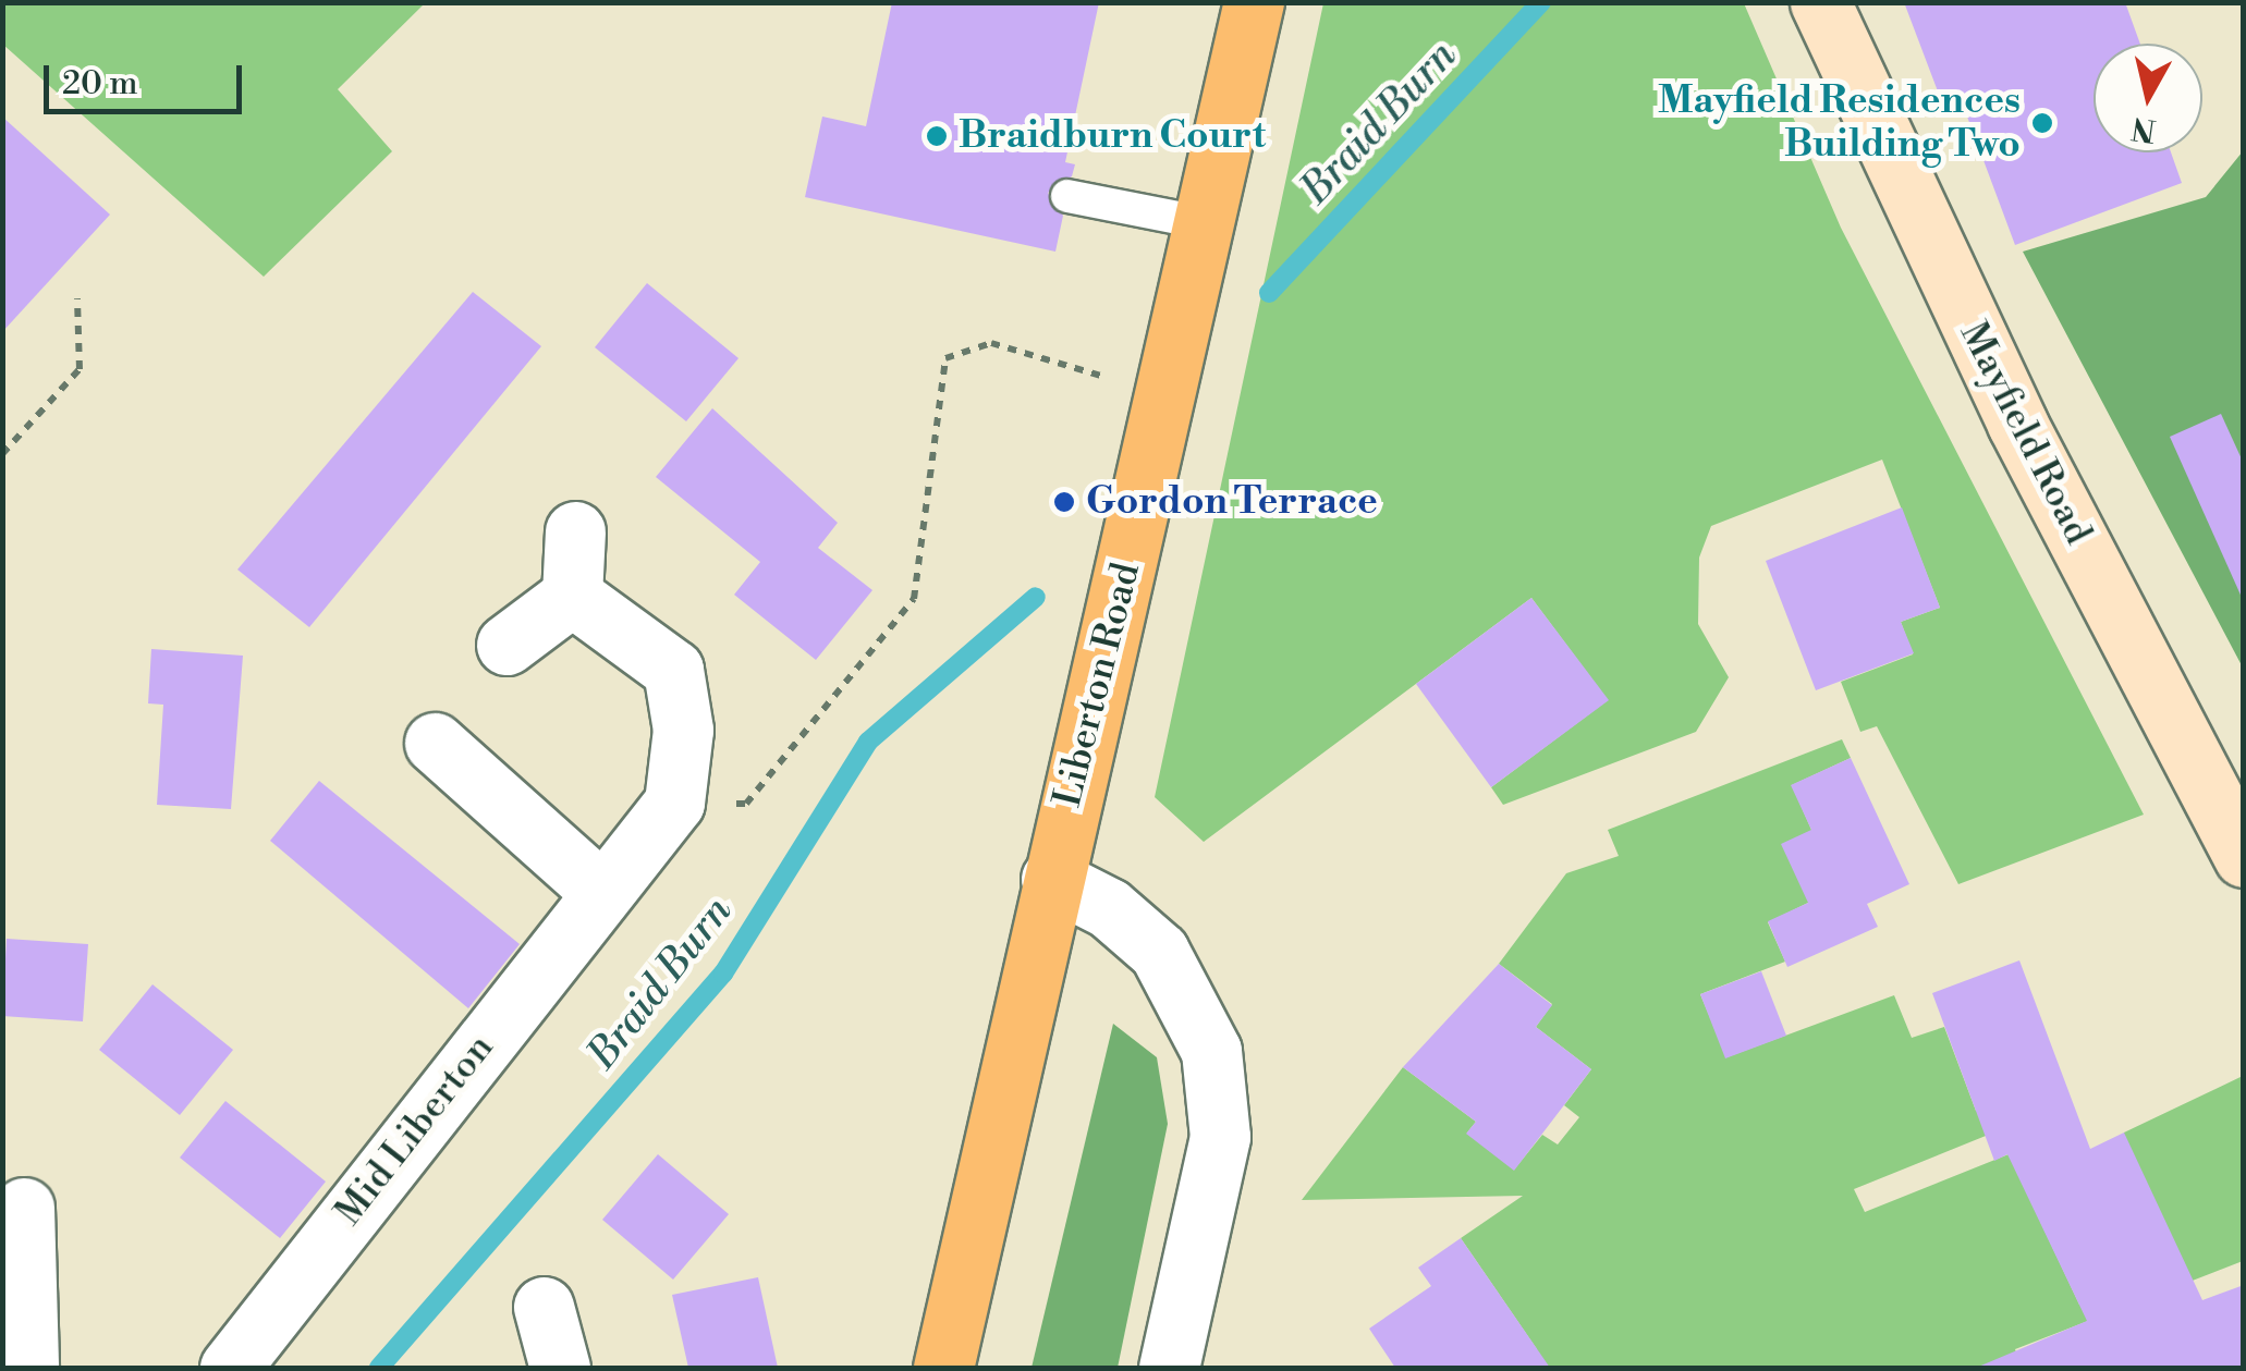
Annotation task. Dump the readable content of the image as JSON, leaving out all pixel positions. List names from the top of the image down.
{
  "streets": {
    "main road": ["Liberton Road"],
    "street": ["Mayfield Road", "Mid Liberton"]
  },
  "water": ["Braid Burn"],
  "places": ["Mayfield Residences Building Two", "Braidburn Court", "Gordon Terrace"],
  "scale_bar": "20 m",
  "north": "bottom"
}
